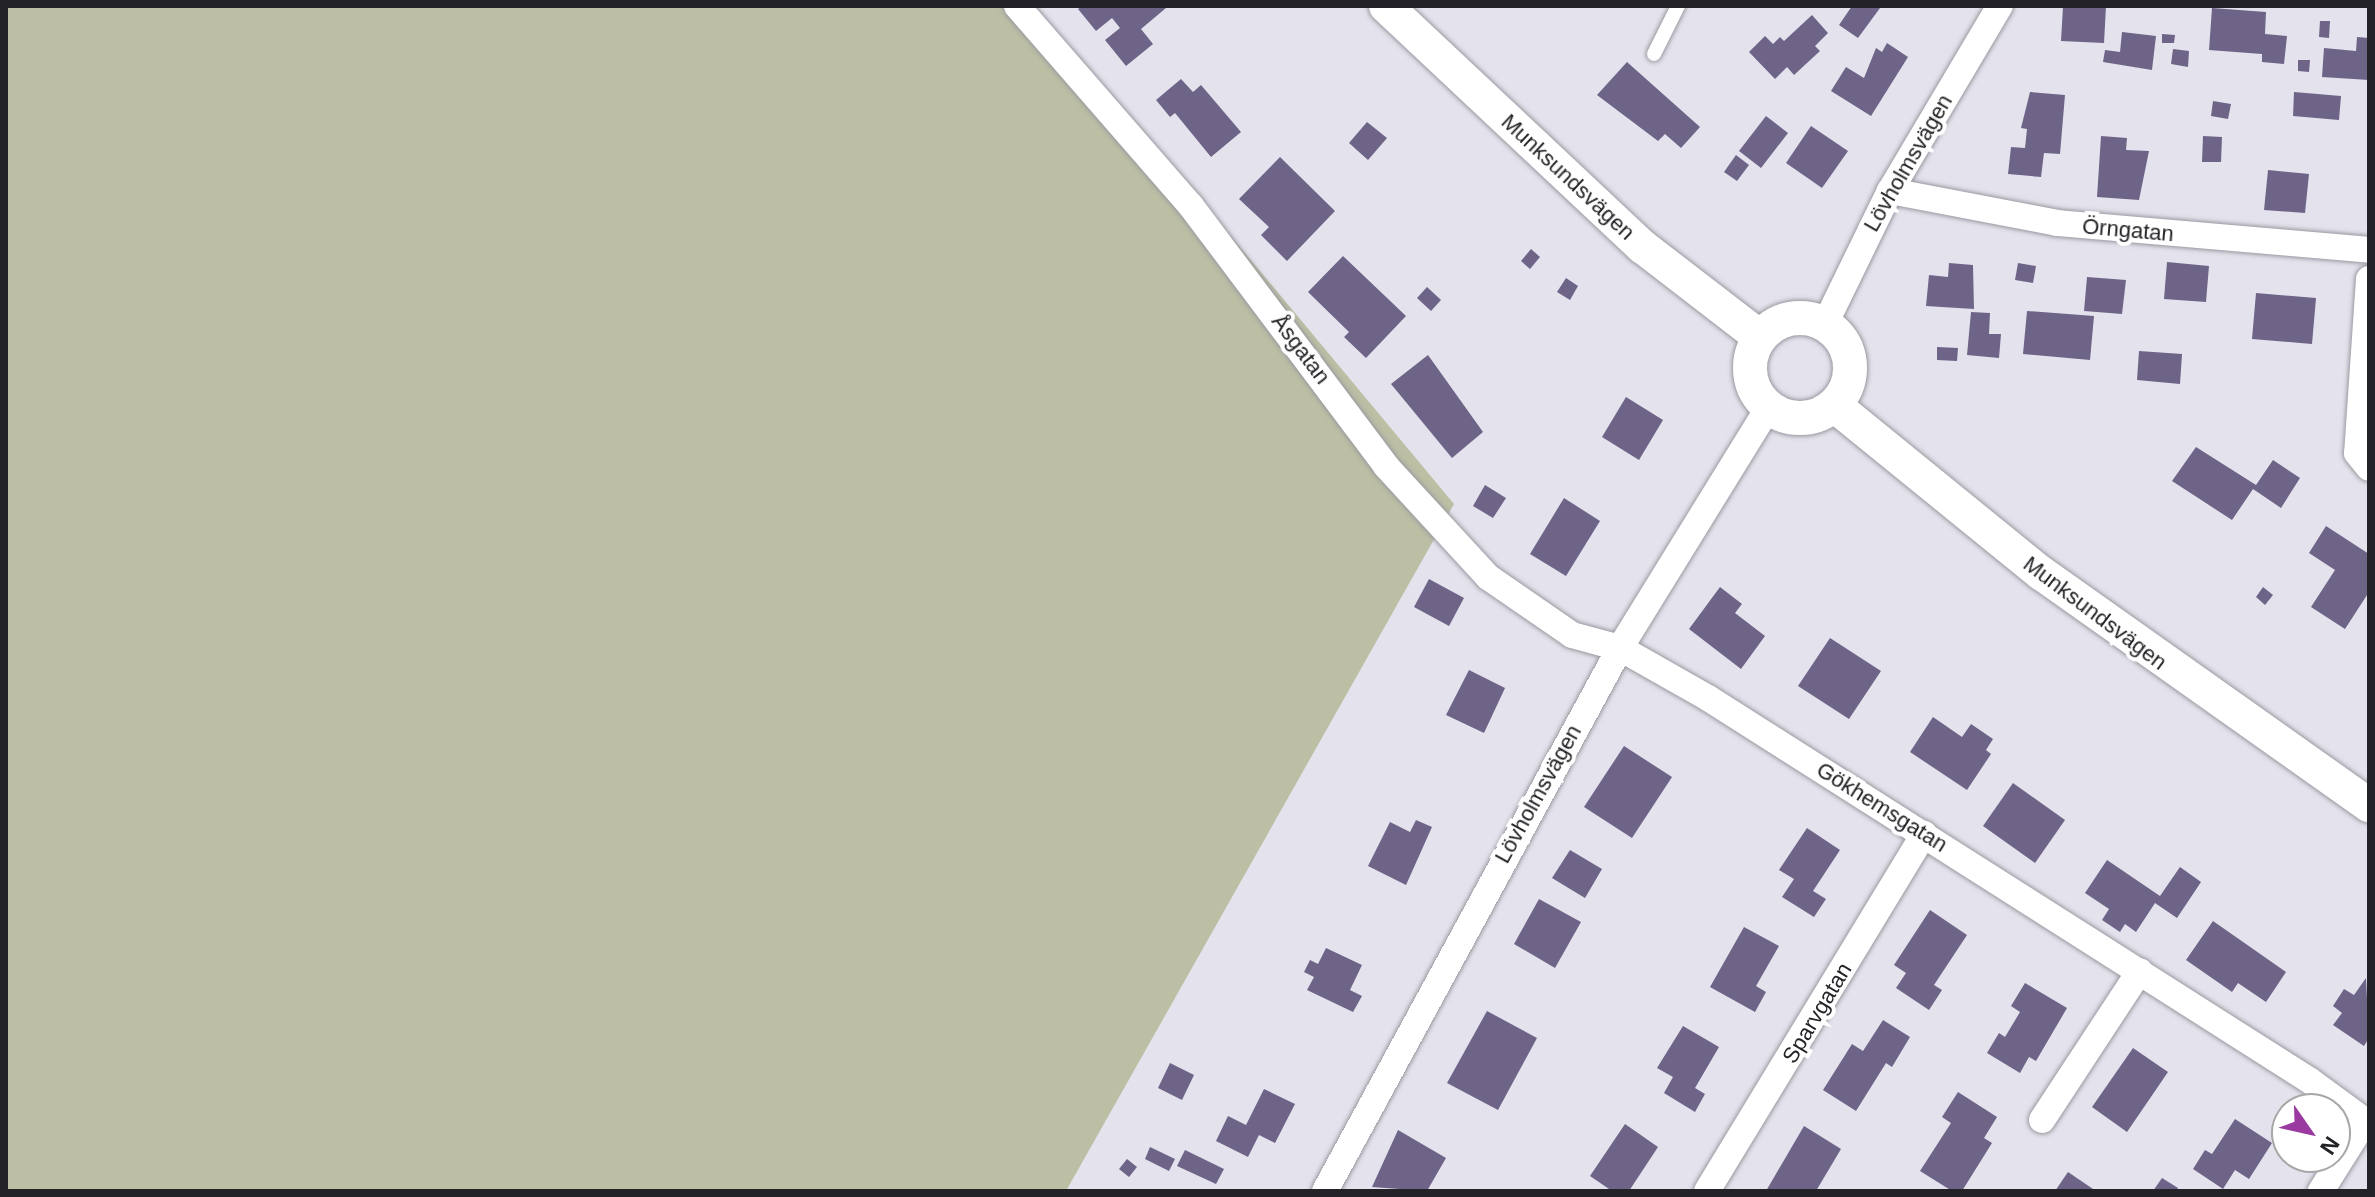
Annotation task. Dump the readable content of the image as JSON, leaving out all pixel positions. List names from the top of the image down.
{
  "streets": {
    "street": [
      "Lövholmsvägen",
      "Munksundsvägen",
      "Örngatan",
      "Åsgatan",
      "Gökhemsgatan",
      "Sparvgatan"
    ]
  },
  "crossings": [
    ["Lövholmsvägen", "Munksundsvägen"],
    ["Lövholmsvägen", "Örngatan"],
    ["Lövholmsvägen", "Åsgatan"],
    ["Lövholmsvägen", "Gökhemsgatan"],
    ["Åsgatan", "Gökhemsgatan"],
    ["Gökhemsgatan", "Sparvgatan"]
  ],
  "north": "bottom right"
}
